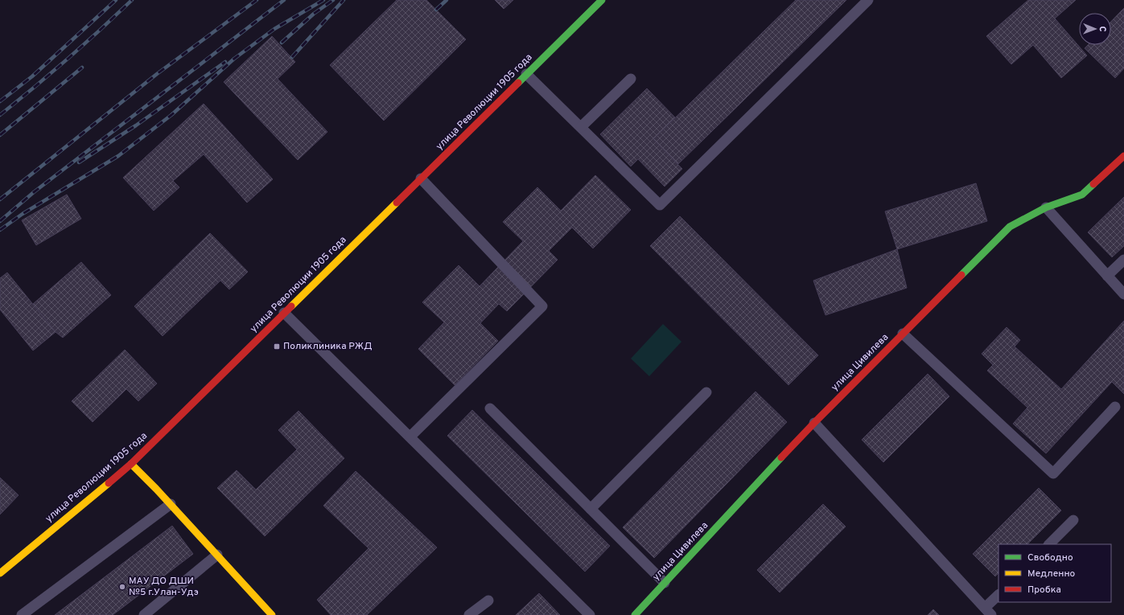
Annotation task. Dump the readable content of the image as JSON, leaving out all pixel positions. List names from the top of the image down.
{
  "streets": {
    "street": ["улица Революции 1905 года", "улица Цивилева"]
  },
  "places": {
    "transit": ["Поликлиника РЖД"],
    "other": ["МАУ ДО ДШИ №5 г.Улан-Удэ"]
  },
  "legend": ["Свободно", "Медленно", "Пробка"],
  "north": "right"
}
